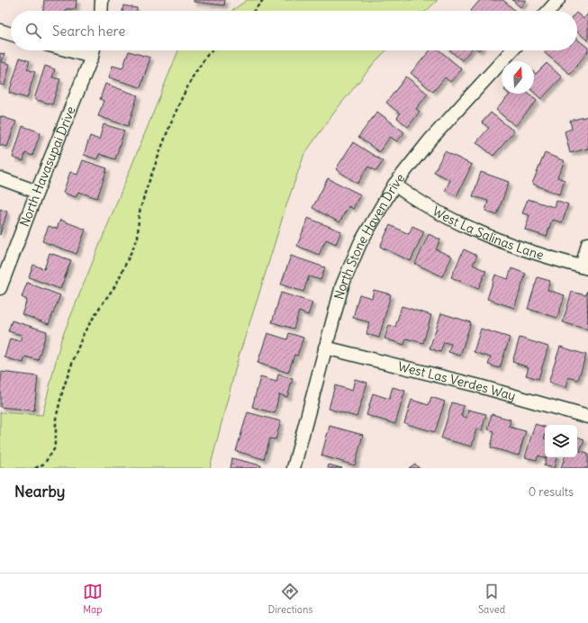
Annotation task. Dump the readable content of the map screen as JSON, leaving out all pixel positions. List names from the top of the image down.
{
  "streets": {
    "street": [
      "North Havasupai Drive",
      "West La Salinas Lane",
      "North Stone Haven Drive",
      "West Las Verdes Way"
    ]
  },
  "crossings": [
    ["West La Salinas Lane", "North Stone Haven Drive"],
    ["North Stone Haven Drive", "West Las Verdes Way"]
  ],
  "north": "top",
  "page": {
    "search": "Search here",
    "heading": ["Nearby", "0 results"],
    "nav": ["Map", "Directions", "Saved"]
  }
}
